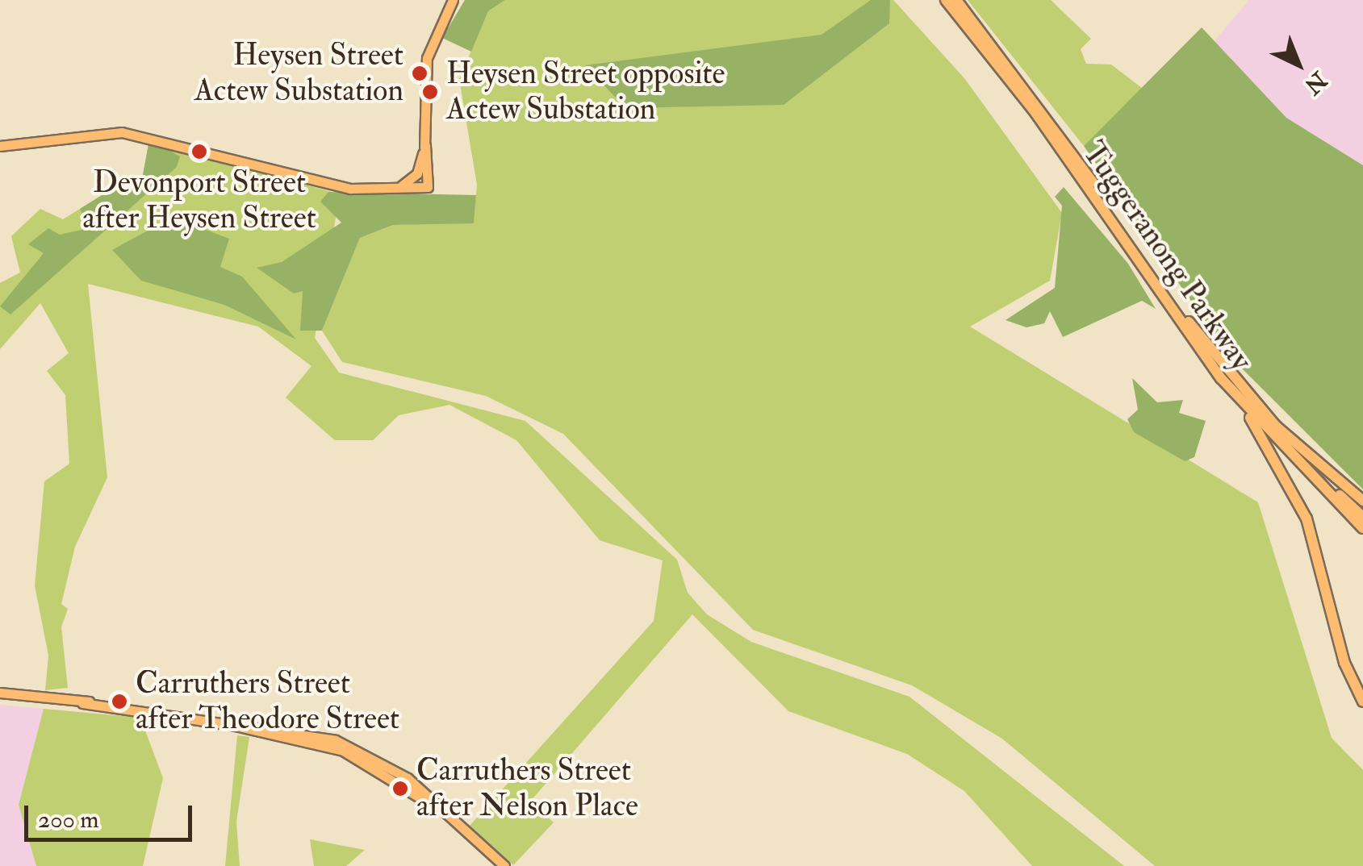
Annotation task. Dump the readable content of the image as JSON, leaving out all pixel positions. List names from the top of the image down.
{
  "streets": {
    "highway": ["Tuggeranong Parkway"]
  },
  "places": [
    "Heysen Street Actew Substation",
    "Heysen Street opposite Actew Substation",
    "Devonport Street after Heysen Street",
    "Carruthers Street after Theodore Street",
    "Carruthers Street after Nelson Place"
  ],
  "scale_bar": "200 m",
  "north": "bottom right"
}
